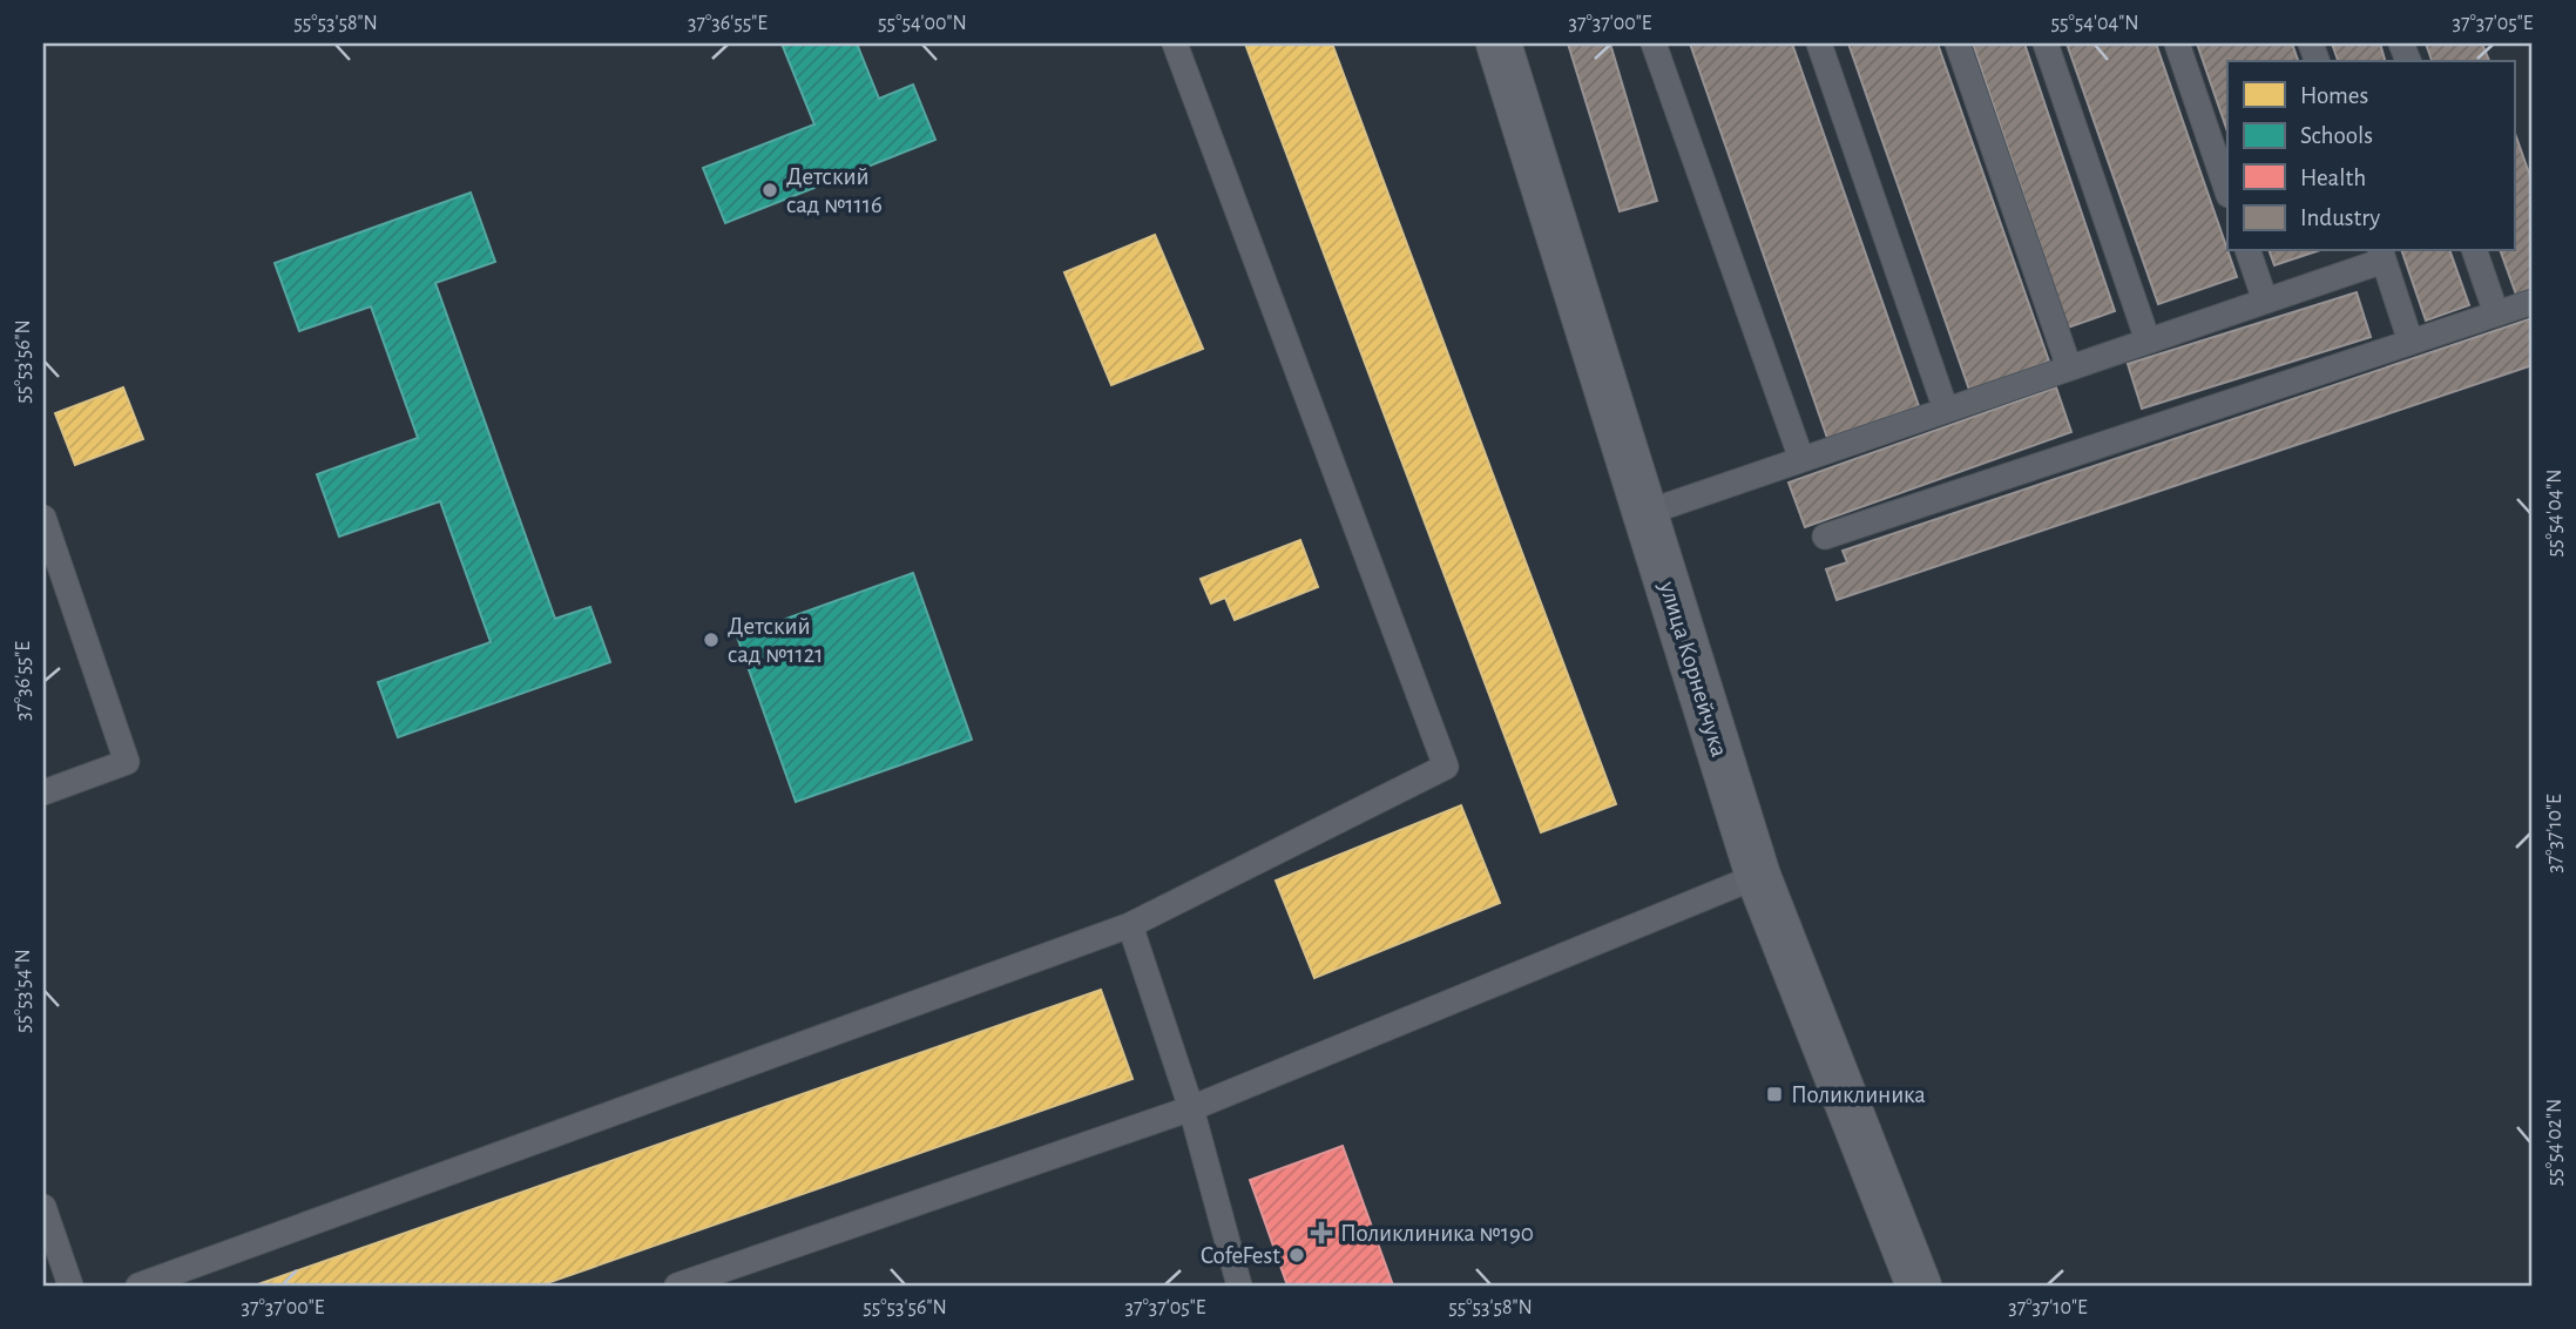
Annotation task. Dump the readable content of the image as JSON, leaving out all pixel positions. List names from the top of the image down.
{
  "streets": {
    "street": ["улица Корнейчука"]
  },
  "places": {
    "other": ["Детский сад №1116", "Детский сад №1121", "CofeFest"],
    "transit": ["Поликлиника"],
    "health": ["Поликлиника №190"]
  },
  "legend": [
    "Homes",
    "Schools",
    "Health",
    "Industry"
  ],
  "coordinates": [
    "55°53'58\"N",
    "37°36'55\"E",
    "55°54'00\"N",
    "37°37'00\"E",
    "55°54'04\"N",
    "37°37'05\"E",
    "55°53'56\"N",
    "37°37'10\"E",
    "55°53'54\"N",
    "55°54'02\"N"
  ]
}
